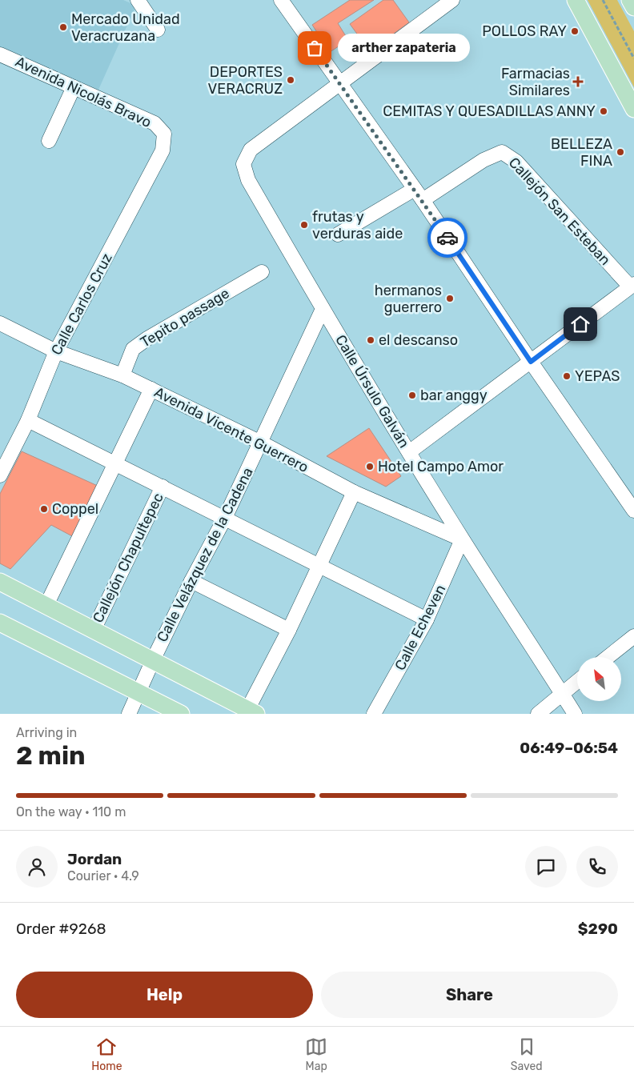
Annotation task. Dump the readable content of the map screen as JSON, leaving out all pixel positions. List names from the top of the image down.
{
  "streets": {
    "street": [
      "Avenida Nicolás Bravo",
      "Callejón San Esteban",
      "Calle Carlos Cruz",
      "Tepito passage",
      "Calle Úrsulo Galván",
      "Avenida Vicente Guerrero",
      "Calle Velázquez de la Cadena",
      "Callejón Chapultepec",
      "Calle Echeven"
    ]
  },
  "crossings": [
    ["Avenida Nicolás Bravo", "Calle Carlos Cruz"],
    ["Calle Carlos Cruz", "Avenida Vicente Guerrero"],
    ["Tepito passage", "Avenida Vicente Guerrero"],
    ["Calle Úrsulo Galván", "Avenida Vicente Guerrero"],
    ["Calle Úrsulo Galván", "Calle Velázquez de la Cadena"],
    ["Calle Úrsulo Galván", "Calle Echeven"],
    ["Avenida Vicente Guerrero", "Calle Velázquez de la Cadena"],
    ["Avenida Vicente Guerrero", "Calle Echeven"]
  ],
  "places": {
    "other": [
      "Mercado Unidad Veracruzana",
      "POLLOS RAY",
      "arther zapateria",
      "DEPORTES VERACRUZ",
      "CEMITAS Y QUESADILLAS ANNY",
      "BELLEZA FINA",
      "frutas y verduras aide",
      "hermanos guerrero",
      "el descanso",
      "YEPAS",
      "bar anggy",
      "Hotel Campo Amor",
      "Coppel"
    ],
    "health": ["Farmacias Similares"]
  },
  "north": "top left",
  "page": {
    "bubble": "arther zapateria",
    "heading": ["2 min", "Arriving in", "06:49–06:54"],
    "panel": [
      "Jordan",
      "Courier · 4.9",
      "Order #9268",
      "$290"
    ],
    "bar": "On the way · 110 m",
    "buttons": ["Help", "Share"],
    "tabs": ["Home", "Map", "Saved"]
  }
}
